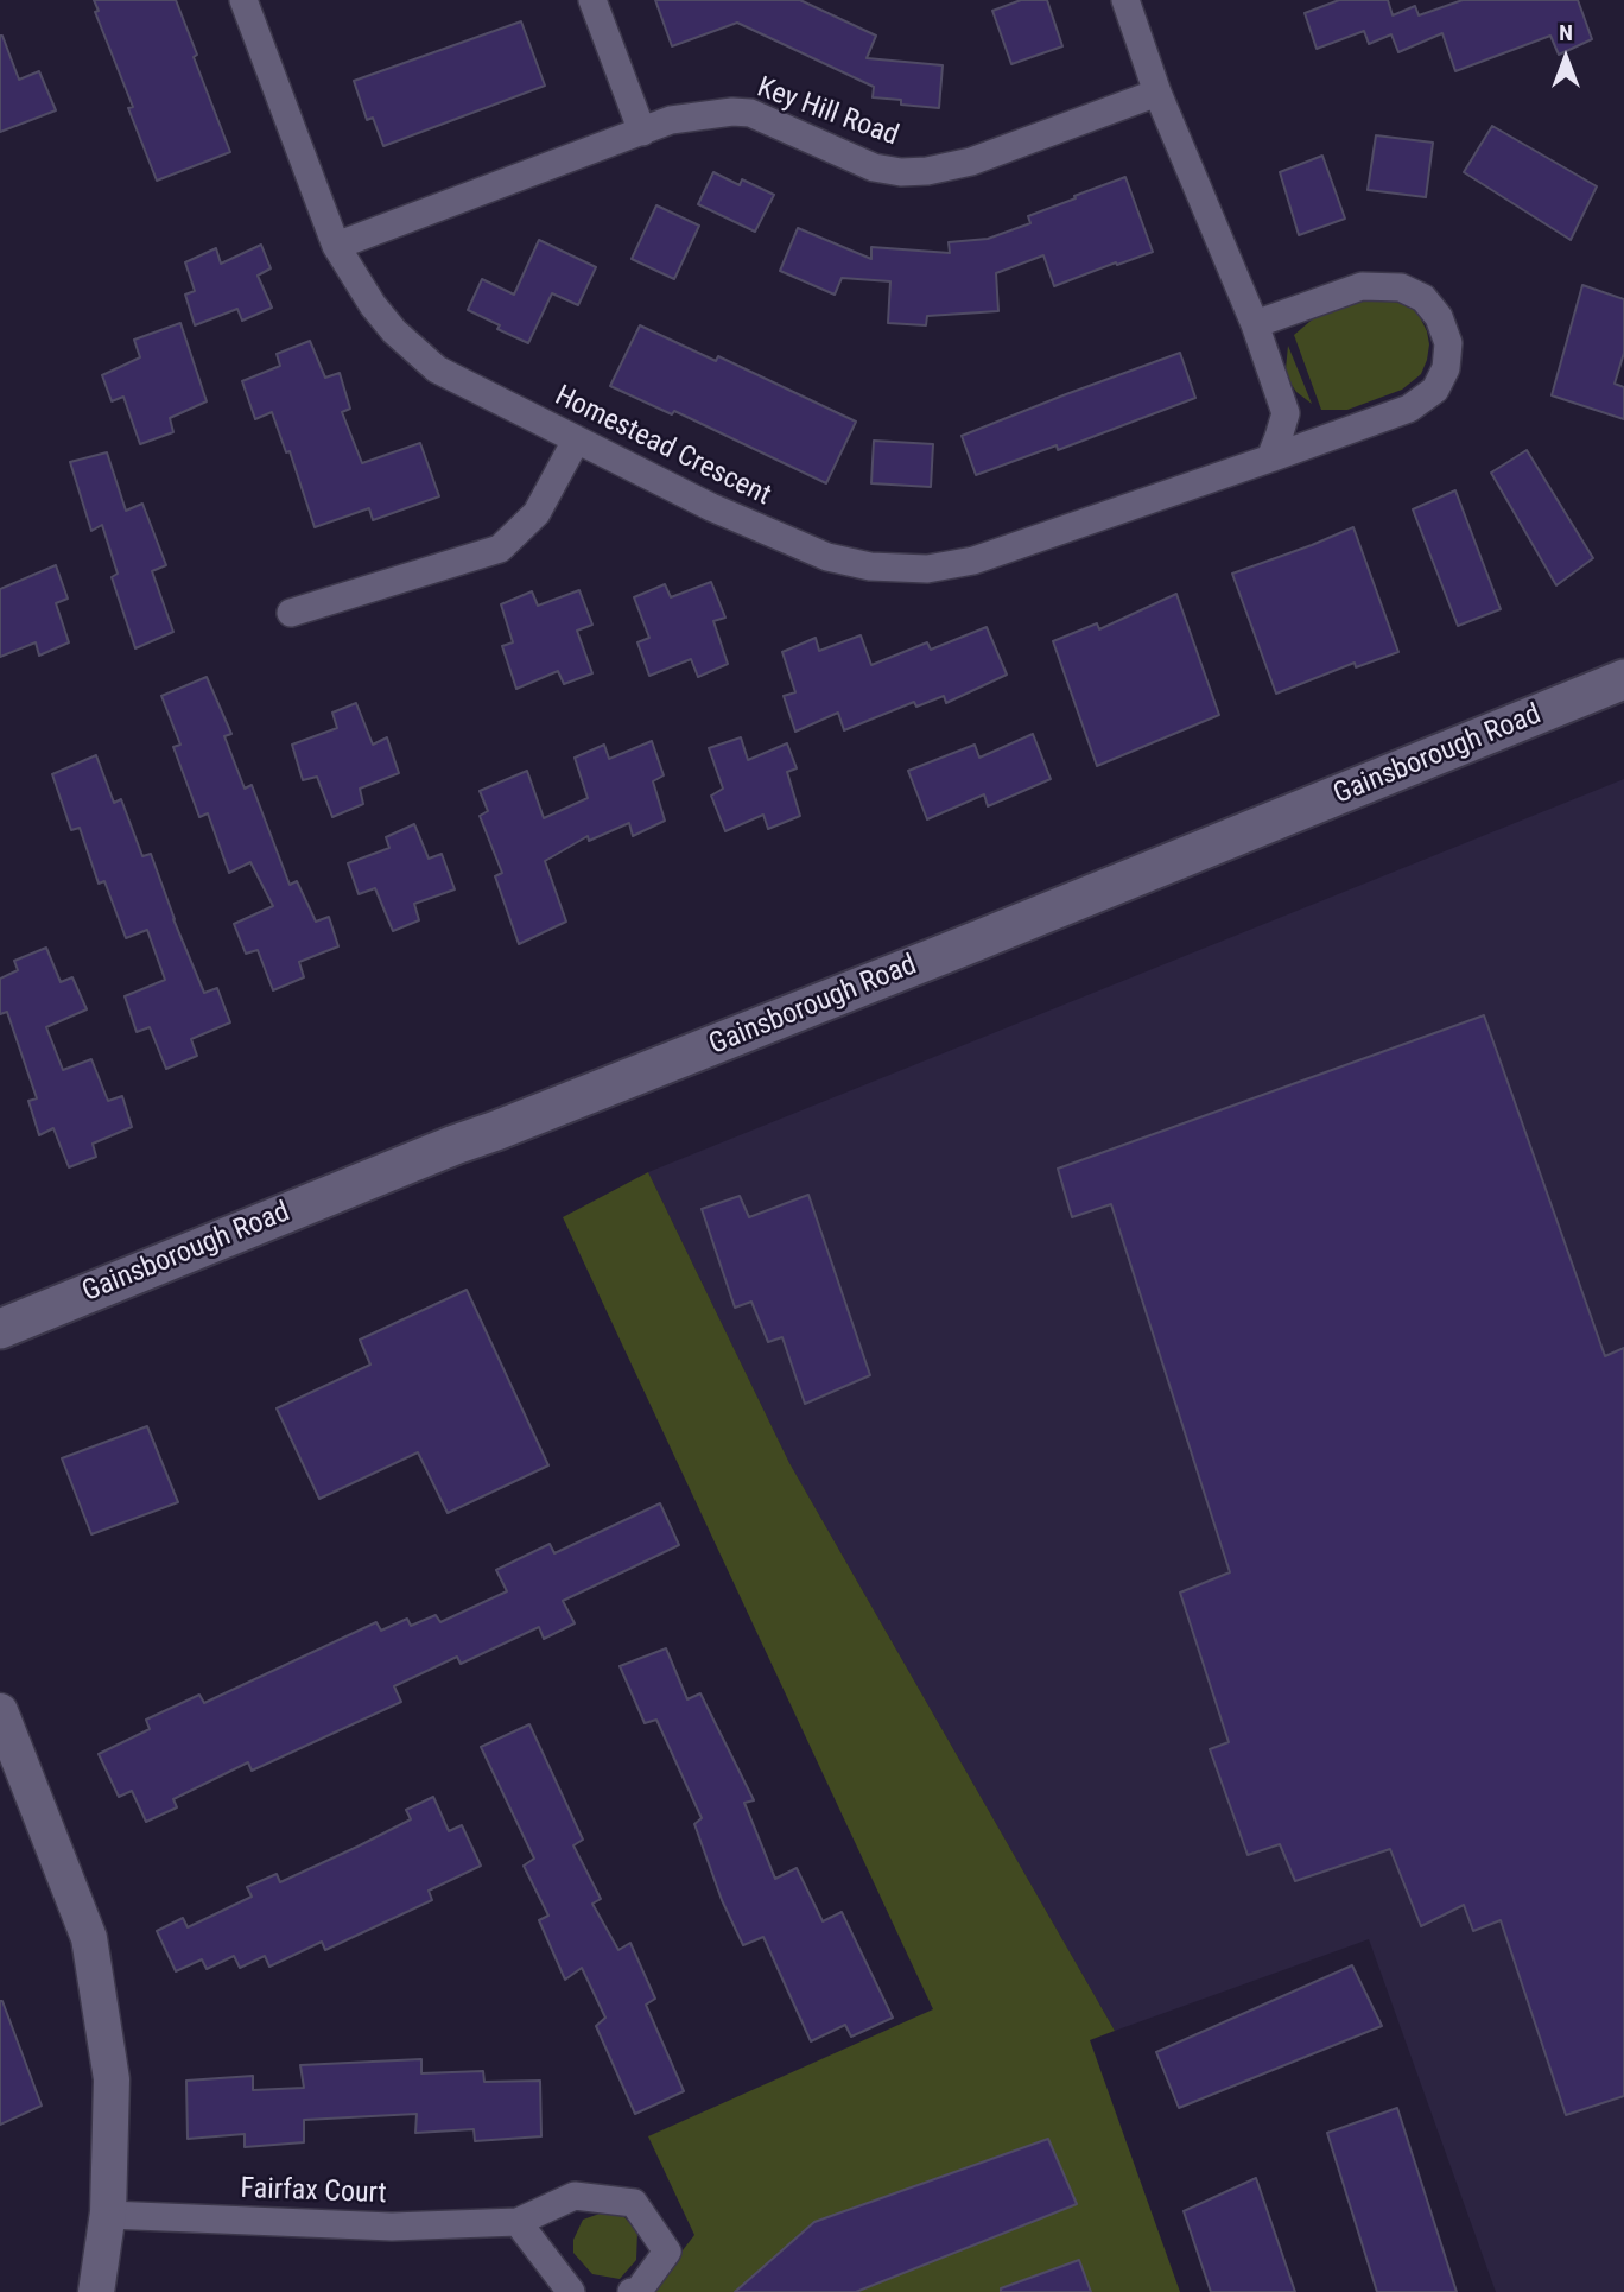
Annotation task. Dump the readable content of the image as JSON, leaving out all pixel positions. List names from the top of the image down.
{
  "streets": {
    "main road": ["Gainsborough Road"],
    "street": ["Key Hill Road", "Homestead Crescent", "Fairfax Court"]
  },
  "crossings": [
    ["Key Hill Road", "Homestead Crescent"]
  ],
  "north": "top"
}
